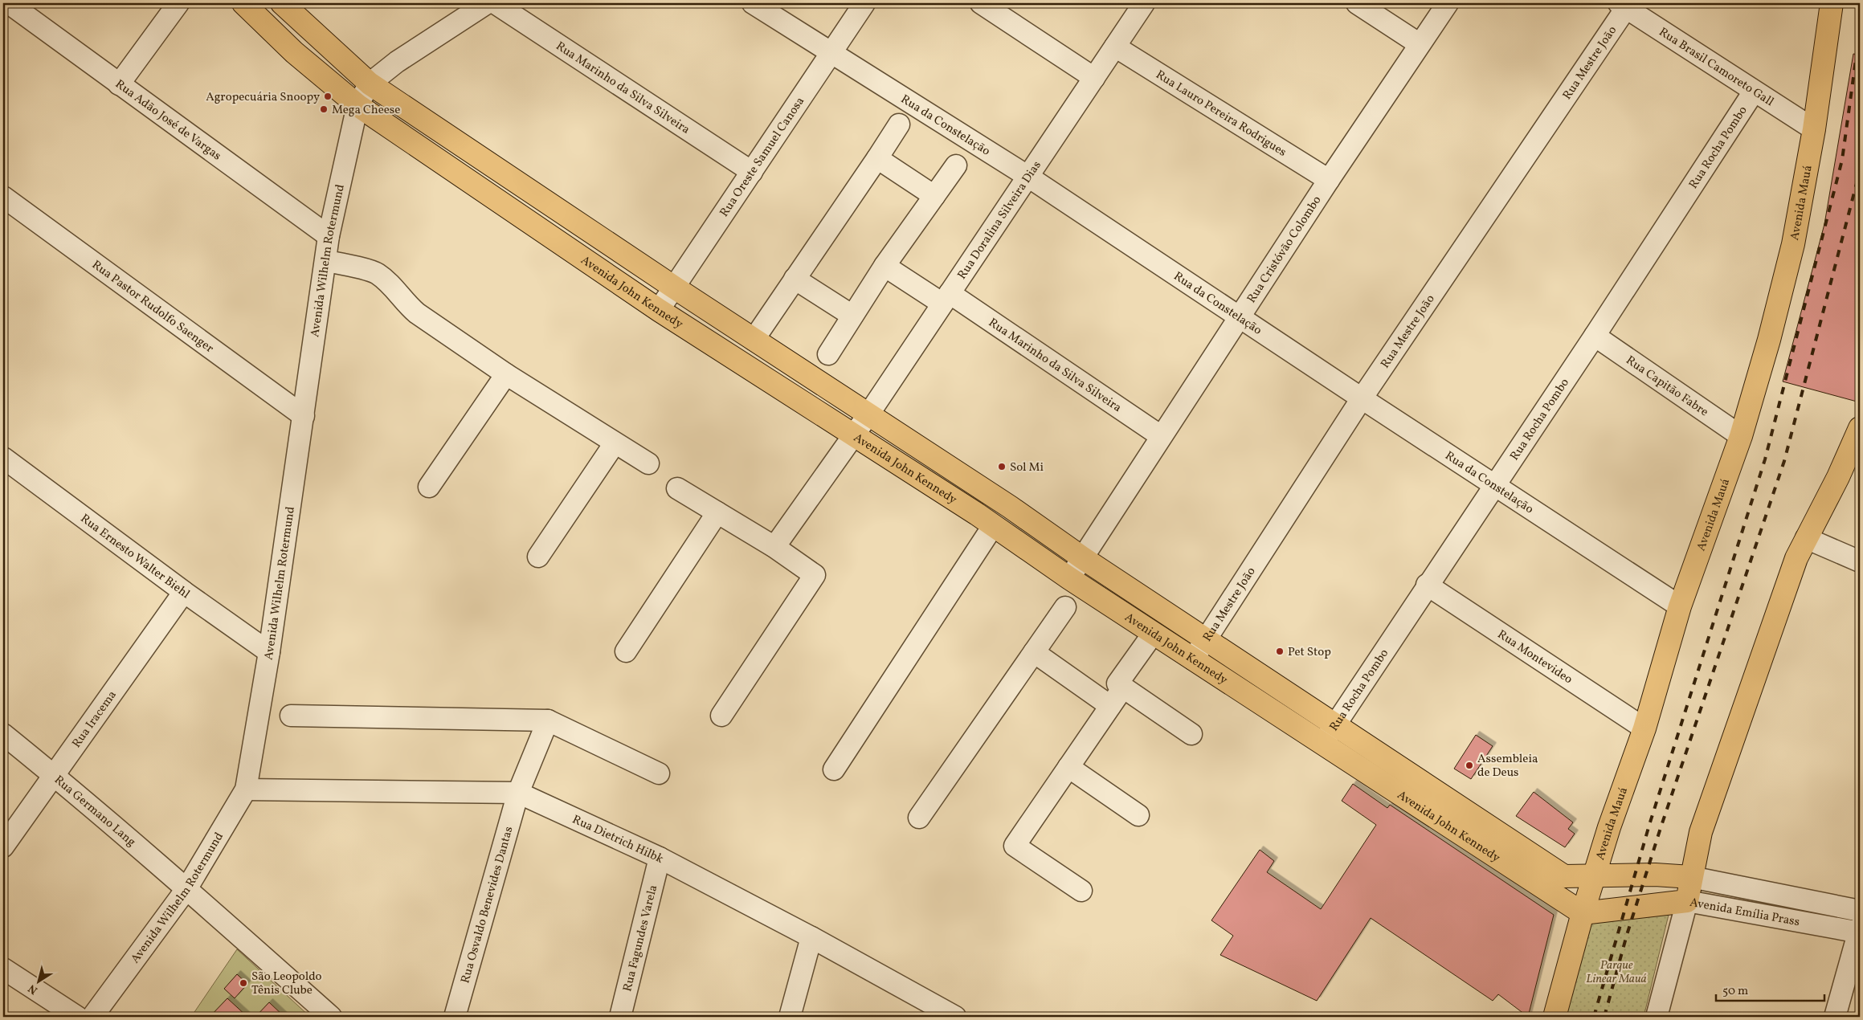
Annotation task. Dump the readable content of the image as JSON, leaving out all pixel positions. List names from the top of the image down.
{
  "streets": {
    "main road": ["Avenida Mauá", "Avenida John Kennedy", "Avenida Emília Prass"],
    "street": [
      "Rua Mestre João",
      "Rua Brasil Camoreto Gall",
      "Rua Marinho da Silva Silveira",
      "Rua Lauro Pereira Rodrigues",
      "Rua Adão José de Vargas",
      "Rua da Constelação",
      "Rua Rocha Pombo",
      "Rua Oreste Samuel Canosa",
      "Rua Doralina Silveira Dias",
      "Rua Cristóvão Colombo",
      "Avenida Wilhelm Rotermund",
      "Rua Pastor Rudolfo Saenger",
      "Rua Capitão Fabre",
      "Rua Ernesto Walter Biehl",
      "Rua Montevideo",
      "Rua Iracema",
      "Rua Germano Lang",
      "Rua Dietrich Hilbk",
      "Rua Osvaldo Benevides Dantas",
      "Rua Fagundes Varela"
    ]
  },
  "crossings": [
    ["Rua Mestre João", "Rua Brasil Camoreto Gall"],
    ["Rua Mestre João", "Rua da Constelação"],
    ["Rua Mestre João", "Avenida John Kennedy"],
    ["Rua Brasil Camoreto Gall", "Rua Rocha Pombo"],
    ["Rua Brasil Camoreto Gall", "Avenida Mauá"],
    ["Rua Marinho da Silva Silveira", "Rua Oreste Samuel Canosa"],
    ["Rua Marinho da Silva Silveira", "Rua Doralina Silveira Dias"],
    ["Rua Marinho da Silva Silveira", "Rua Cristóvão Colombo"],
    ["Rua Lauro Pereira Rodrigues", "Rua Doralina Silveira Dias"],
    ["Rua Lauro Pereira Rodrigues", "Rua Cristóvão Colombo"],
    ["Rua Adão José de Vargas", "Avenida Wilhelm Rotermund"],
    ["Rua da Constelação", "Rua Rocha Pombo"],
    ["Rua da Constelação", "Rua Oreste Samuel Canosa"],
    ["Rua da Constelação", "Avenida Mauá"],
    ["Rua da Constelação", "Rua Doralina Silveira Dias"],
    ["Rua da Constelação", "Rua Cristóvão Colombo"],
    ["Rua Rocha Pombo", "Avenida John Kennedy"],
    ["Rua Rocha Pombo", "Rua Capitão Fabre"],
    ["Rua Rocha Pombo", "Rua Montevideo"],
    ["Rua Oreste Samuel Canosa", "Avenida John Kennedy"],
    ["Avenida Mauá", "Avenida John Kennedy"],
    ["Avenida Mauá", "Rua Capitão Fabre"],
    ["Avenida Mauá", "Rua Montevideo"],
    ["Avenida Mauá", "Avenida Emília Prass"],
    ["Rua Doralina Silveira Dias", "Avenida John Kennedy"],
    ["Rua Cristóvão Colombo", "Avenida John Kennedy"],
    ["Avenida Wilhelm Rotermund", "Avenida John Kennedy"],
    ["Avenida Wilhelm Rotermund", "Rua Pastor Rudolfo Saenger"],
    ["Avenida Wilhelm Rotermund", "Rua Ernesto Walter Biehl"],
    ["Avenida Wilhelm Rotermund", "Rua Germano Lang"],
    ["Avenida Wilhelm Rotermund", "Rua Dietrich Hilbk"],
    ["Avenida John Kennedy", "Avenida Emília Prass"],
    ["Rua Ernesto Walter Biehl", "Rua Iracema"],
    ["Rua Iracema", "Rua Germano Lang"],
    ["Rua Dietrich Hilbk", "Rua Osvaldo Benevides Dantas"],
    ["Rua Dietrich Hilbk", "Rua Fagundes Varela"]
  ],
  "parks": ["Parque Linear Mauá"],
  "places": [
    "Agropecuária Snoopy",
    "Mega Cheese",
    "Sol Mi",
    "Pet Stop",
    "Assembleia de Deus",
    "São Leopoldo Tênis Clube"
  ],
  "scale_bar": "50 m",
  "north": "bottom left"
}
